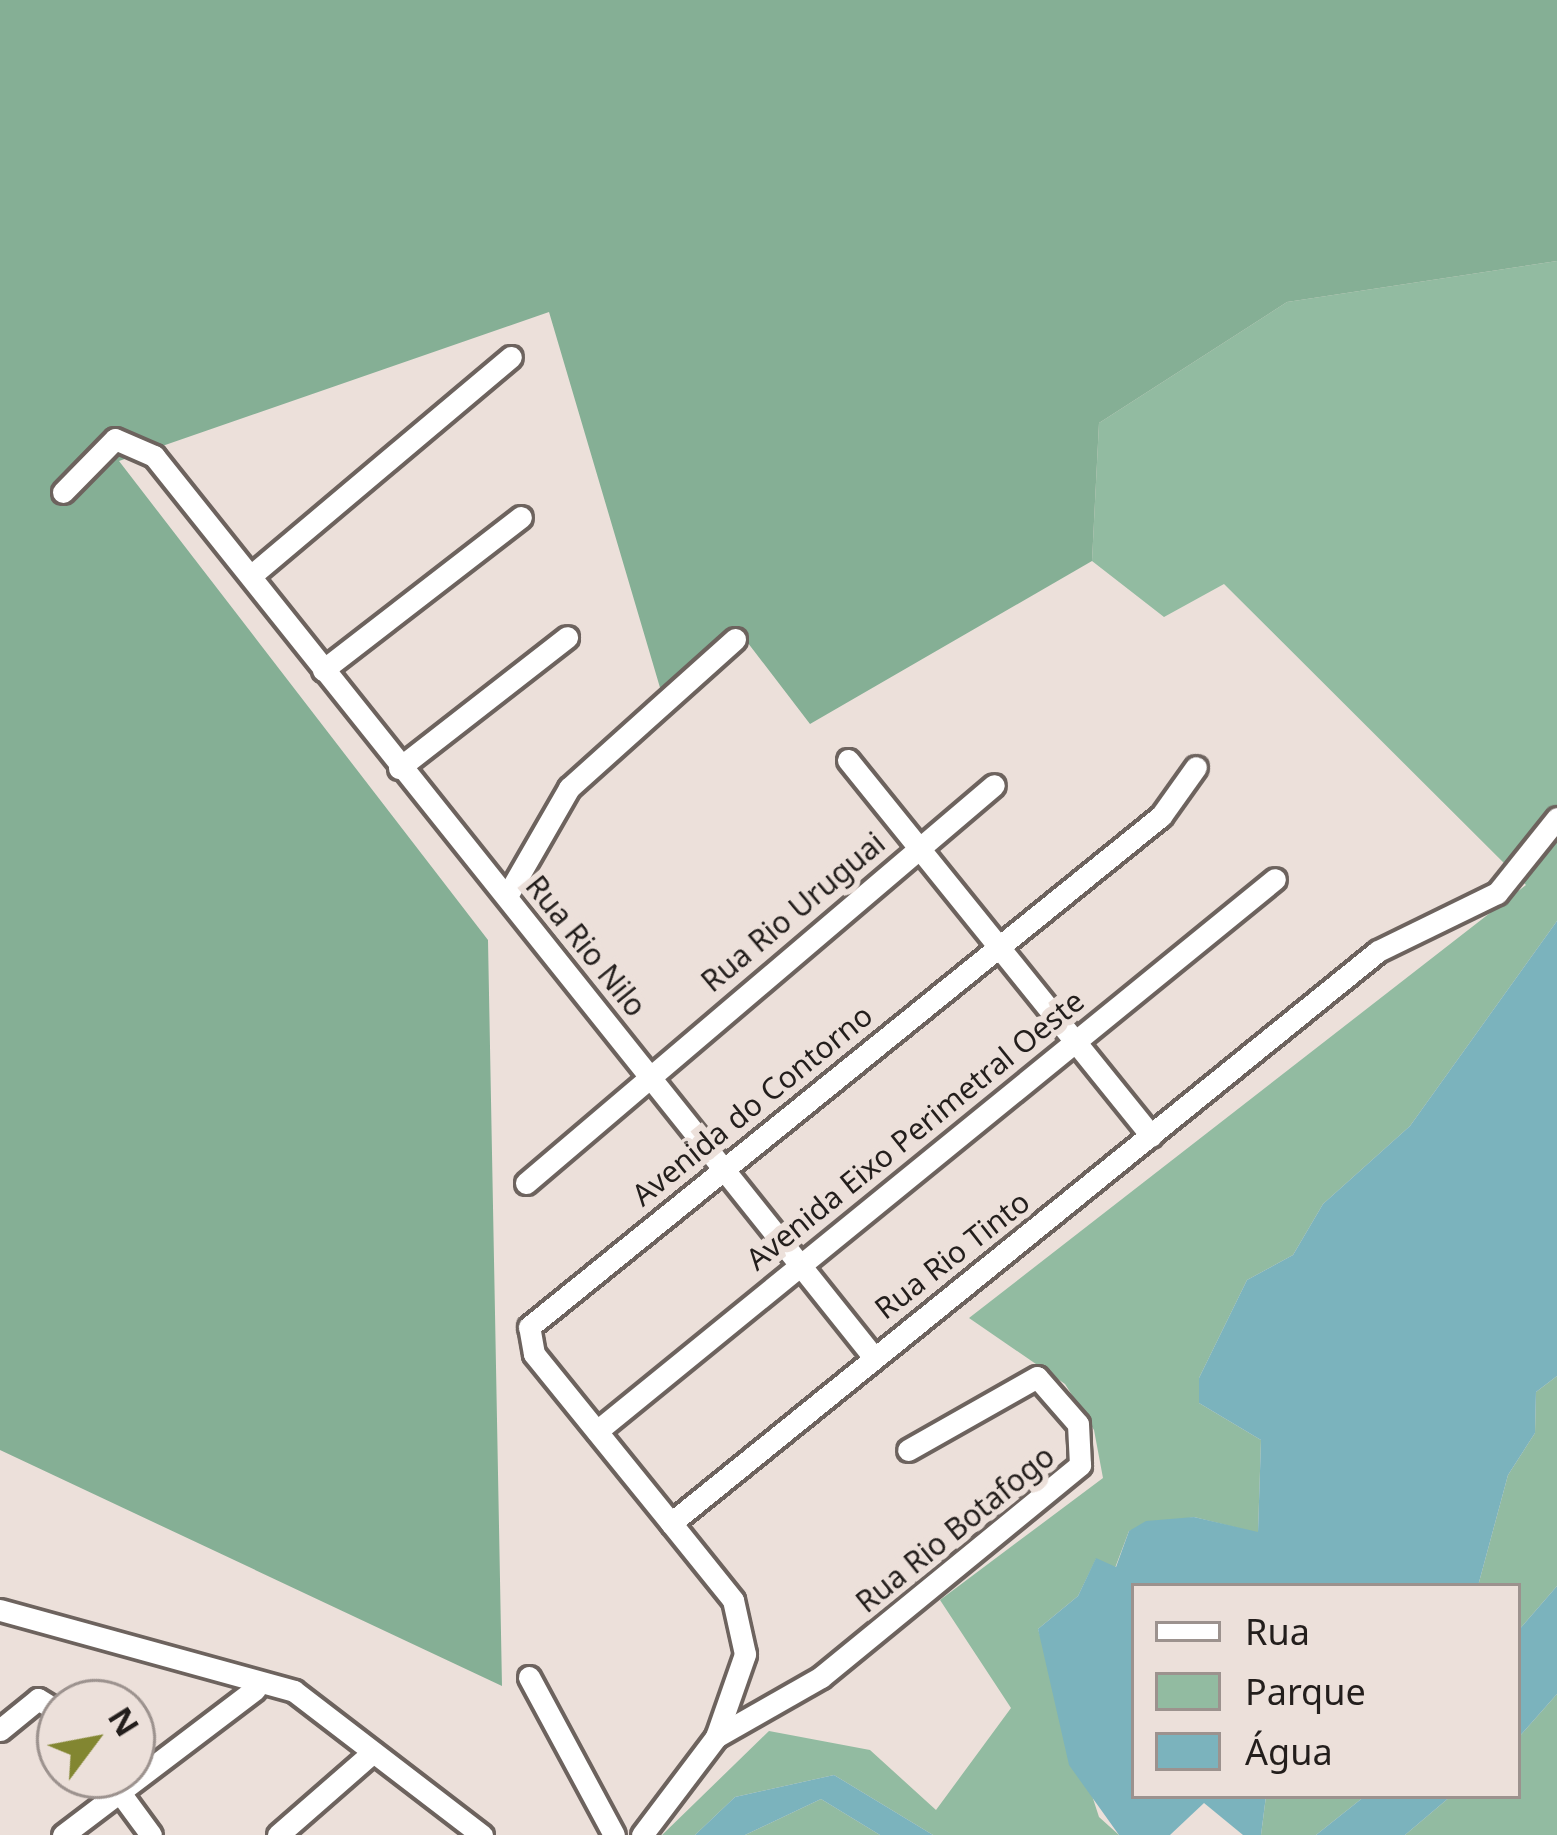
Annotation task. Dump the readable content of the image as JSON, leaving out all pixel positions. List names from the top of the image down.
{
  "streets": {
    "street": [
      "Rua Rio Uruguai",
      "Rua Rio Nilo",
      "Avenida do Contorno",
      "Avenida Eixo Perimetral Oeste",
      "Rua Rio Tinto",
      "Rua Rio Botafogo"
    ]
  },
  "crossings": [
    ["Rua Rio Uruguai", "Rua Rio Nilo"],
    ["Rua Rio Nilo", "Avenida do Contorno"],
    ["Rua Rio Nilo", "Avenida Eixo Perimetral Oeste"],
    ["Rua Rio Nilo", "Rua Rio Tinto"],
    ["Avenida do Contorno", "Avenida Eixo Perimetral Oeste"],
    ["Avenida do Contorno", "Rua Rio Tinto"]
  ],
  "legend": ["Rua", "Parque", "Água"],
  "north": "top right"
}
